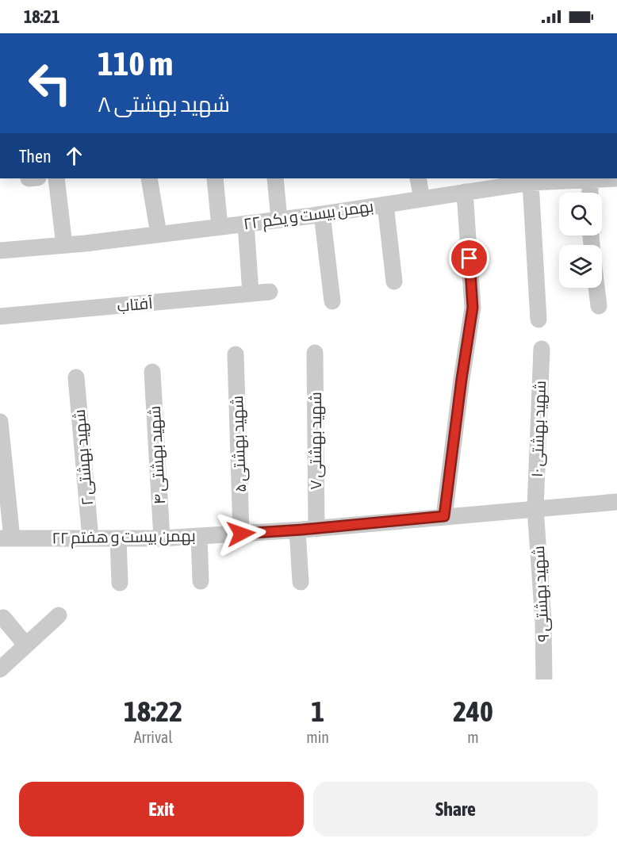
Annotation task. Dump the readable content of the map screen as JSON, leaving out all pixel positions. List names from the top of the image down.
{
  "streets": {
    "street": [
      "۲۲ بهمن بیست و یکم",
      "آفتاب",
      "شهید بهشتی ۱۰",
      "شهید بهشتی ۷",
      "شهید بهشتی ۵",
      "شهید بهشتی ۴",
      "شهید بهشتی ۲",
      "۲۲ بهمن بیست و هفتم",
      "شهید بهشتی ۹"
    ]
  },
  "crossings": [
    ["شهید بهشتی ۱۰", "۲۲ بهمن بیست و هفتم"],
    ["شهید بهشتی ۱۰", "شهید بهشتی ۹"],
    ["شهید بهشتی ۷", "۲۲ بهمن بیست و هفتم"],
    ["شهید بهشتی ۵", "۲۲ بهمن بیست و هفتم"],
    ["شهید بهشتی ۴", "۲۲ بهمن بیست و هفتم"],
    ["شهید بهشتی ۲", "۲۲ بهمن بیست و هفتم"],
    ["۲۲ بهمن بیست و هفتم", "شهید بهشتی ۹"]
  ],
  "page": {
    "status": "18:21",
    "turn": ["110 m", "شهید بهشتی ۸"],
    "then": "Then",
    "eta": [
      "18:22",
      "Arrival",
      "1",
      "min",
      "240",
      "m"
    ],
    "buttons": ["Exit", "Share"]
  }
}
